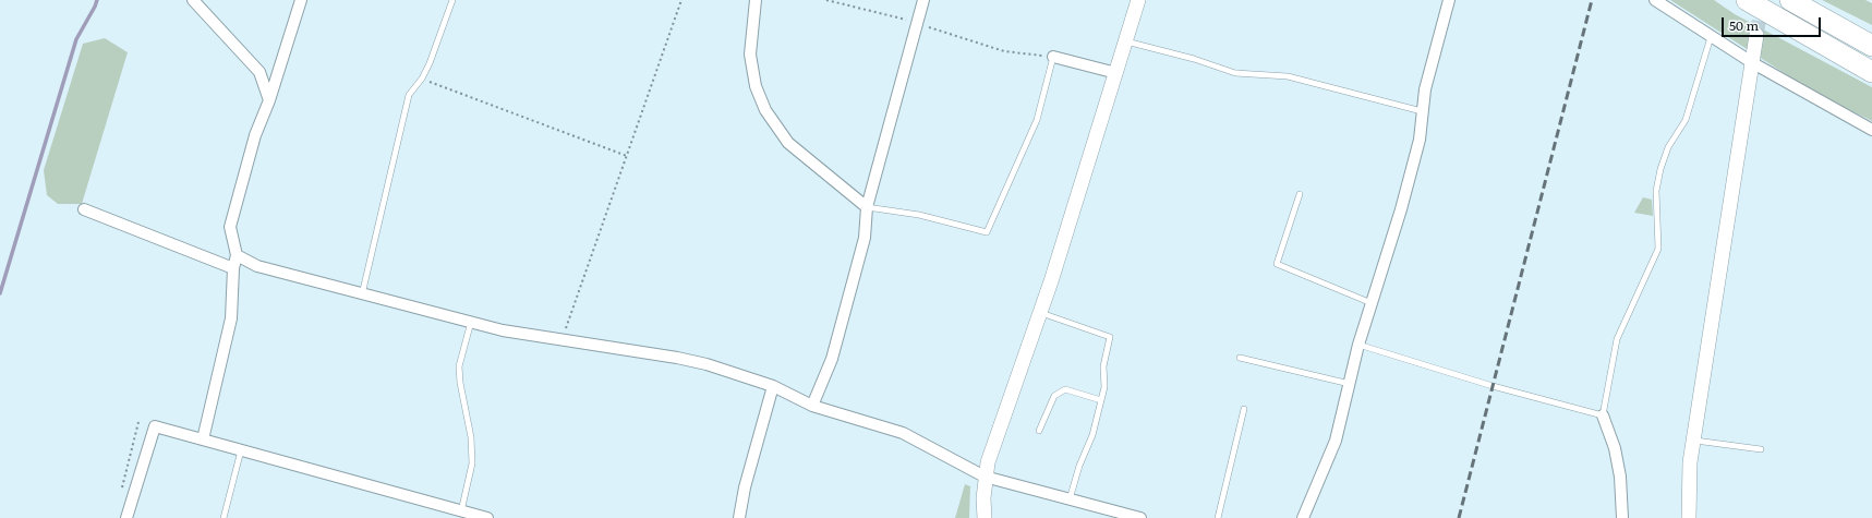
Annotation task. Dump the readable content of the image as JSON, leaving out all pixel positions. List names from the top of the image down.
{
  "scale_bar": "50 m"
}
